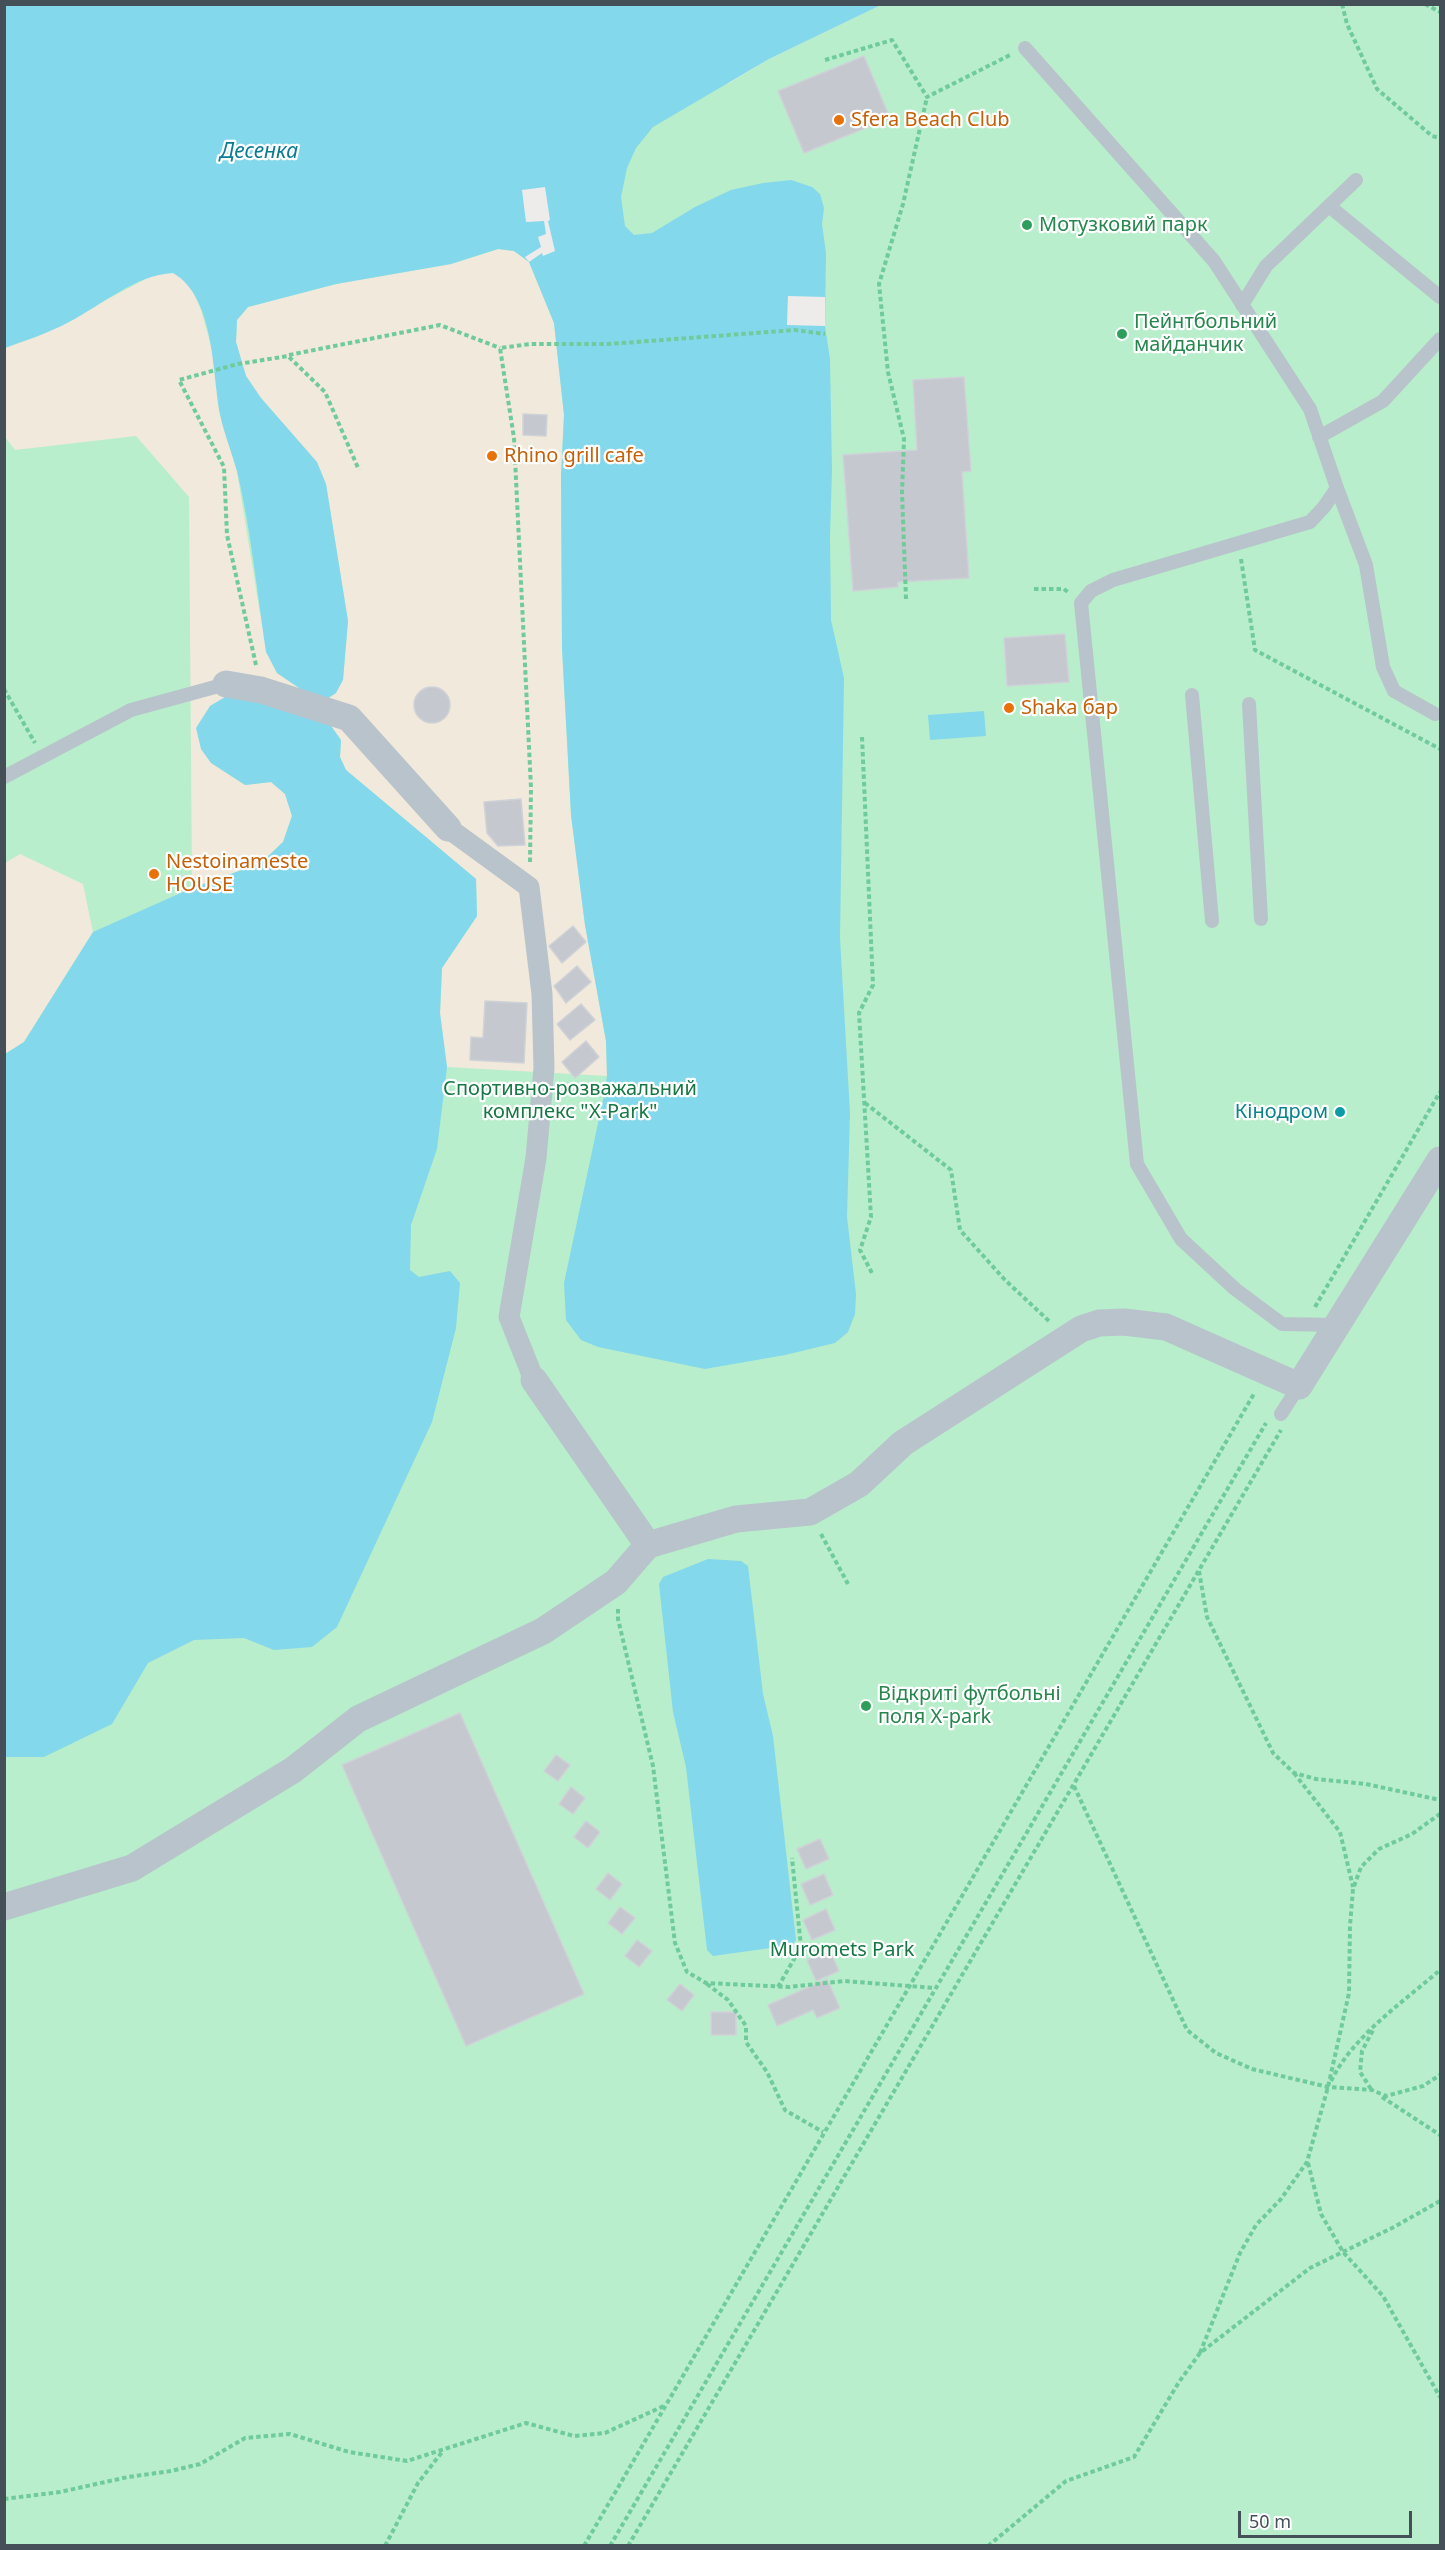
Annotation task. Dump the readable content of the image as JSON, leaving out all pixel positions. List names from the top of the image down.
{
  "water": ["Десенка"],
  "parks": ["Спортивно-розважальний комплекс \"Х-Park\"", "Muromets Park"],
  "places": [
    "Sfera Beach Club",
    "Мотузковий парк",
    "Пейнтбольний майданчик",
    "Rhino grill cafe",
    "Shaka бар",
    "Nestoinameste HOUSE",
    "Кінодром",
    "Відкриті футбольні поля X-park"
  ],
  "scale_bar": "50 m"
}
